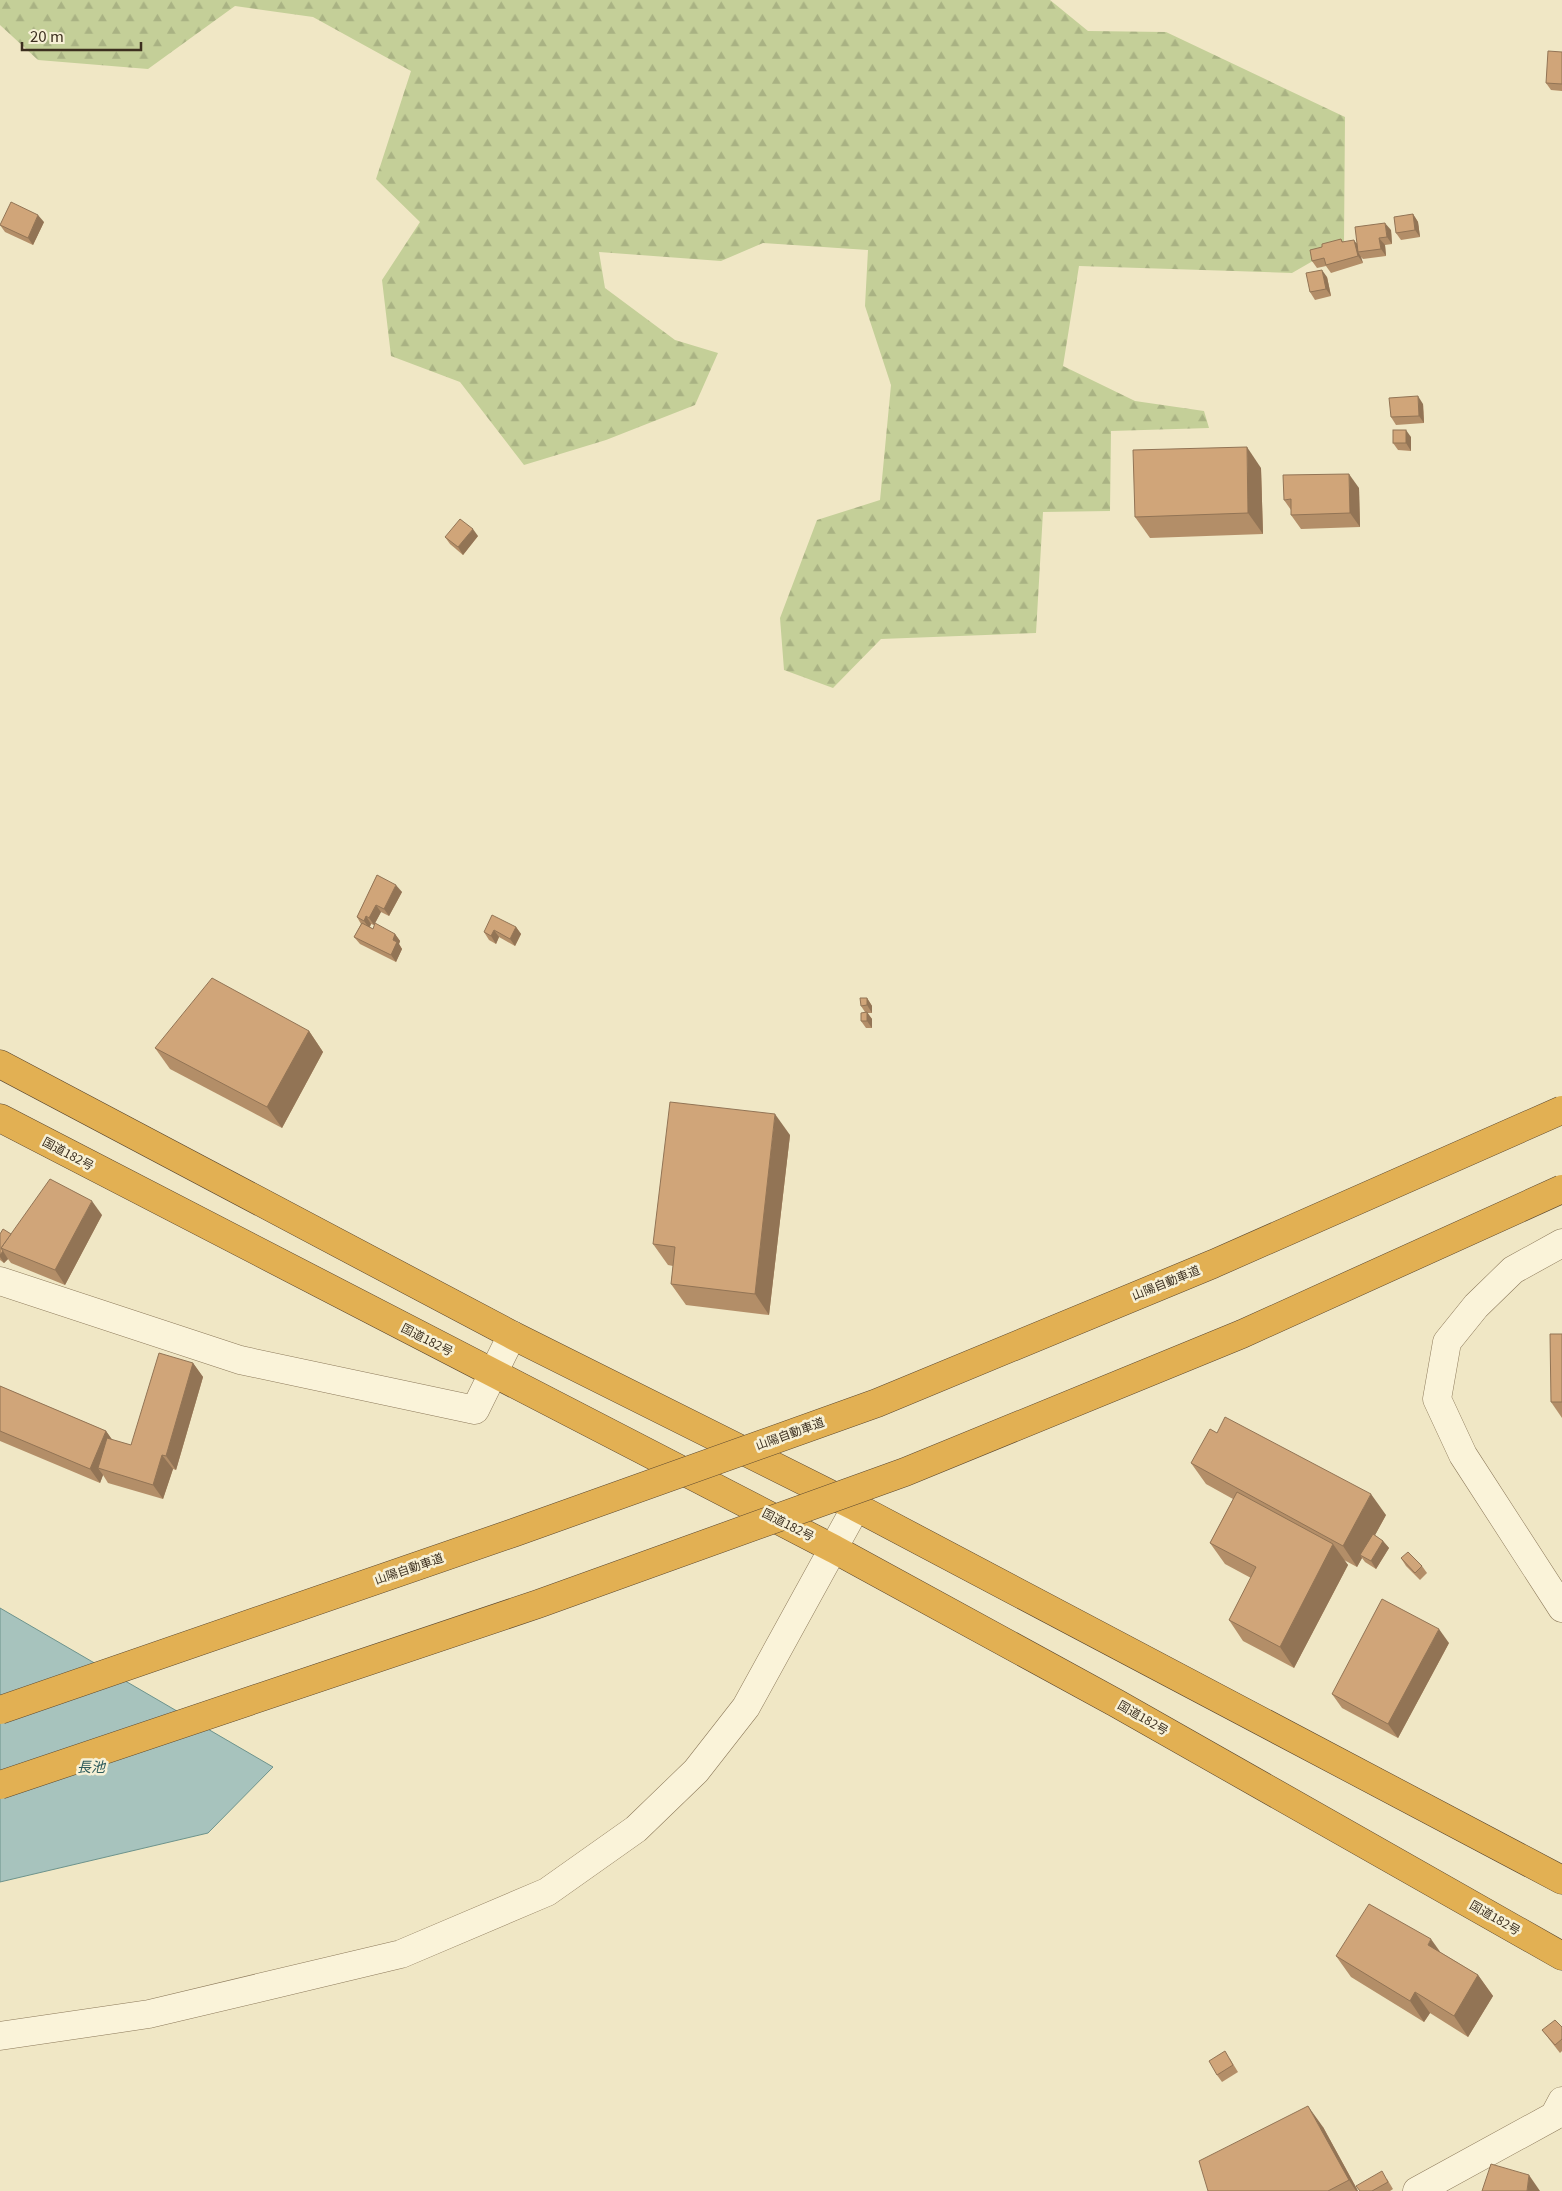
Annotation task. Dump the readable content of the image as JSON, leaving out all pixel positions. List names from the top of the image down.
{
  "streets": {
    "highway": ["国道182号", "山陽自動車道"]
  },
  "water": ["長池"],
  "scale_bar": "20 m"
}
